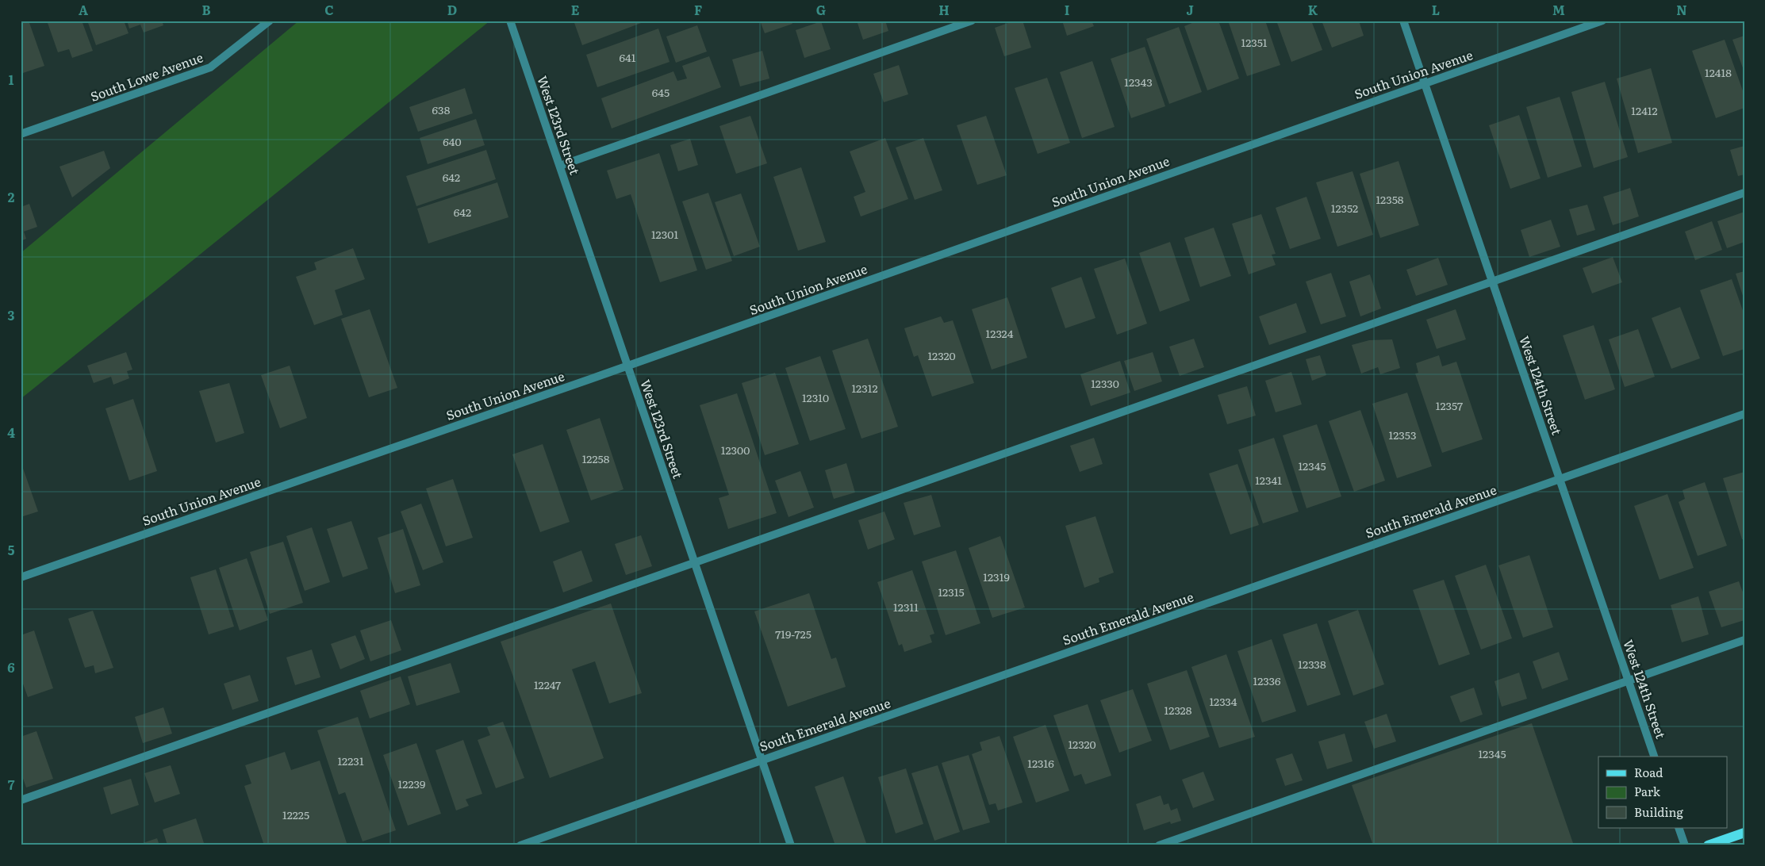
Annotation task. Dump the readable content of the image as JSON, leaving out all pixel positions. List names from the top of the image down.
{
  "streets": {
    "street": [
      "South Union Avenue",
      "South Lowe Avenue",
      "West 123rd Street",
      "West 124th Street",
      "South Emerald Avenue"
    ]
  },
  "crossings": [
    ["South Union Avenue", "West 123rd Street"],
    ["South Union Avenue", "West 124th Street"],
    ["West 123rd Street", "South Emerald Avenue"],
    ["West 124th Street", "South Emerald Avenue"]
  ],
  "house_numbers": [
    "12351",
    "641",
    "12418",
    "12343",
    "645",
    "638",
    "12412",
    "640",
    "642",
    "12358",
    "12352",
    "642",
    "12301",
    "12324",
    "12320",
    "12330",
    "12312",
    "12310",
    "12357",
    "12353",
    "12300",
    "12258",
    "12345",
    "12341",
    "12319",
    "12315",
    "12311",
    "719-725",
    "12338",
    "12336",
    "12247",
    "12334",
    "12328",
    "12320",
    "12345",
    "12231",
    "12316",
    "12239",
    "12225"
  ],
  "legend": ["Road", "Park", "Building"],
  "grid": {
    "columns": [
      "A",
      "B",
      "C",
      "D",
      "E",
      "F",
      "G",
      "H",
      "I",
      "J",
      "K",
      "L",
      "M",
      "N"
    ],
    "rows": [
      "1",
      "2",
      "3",
      "4",
      "5",
      "6",
      "7"
    ]
  }
}
